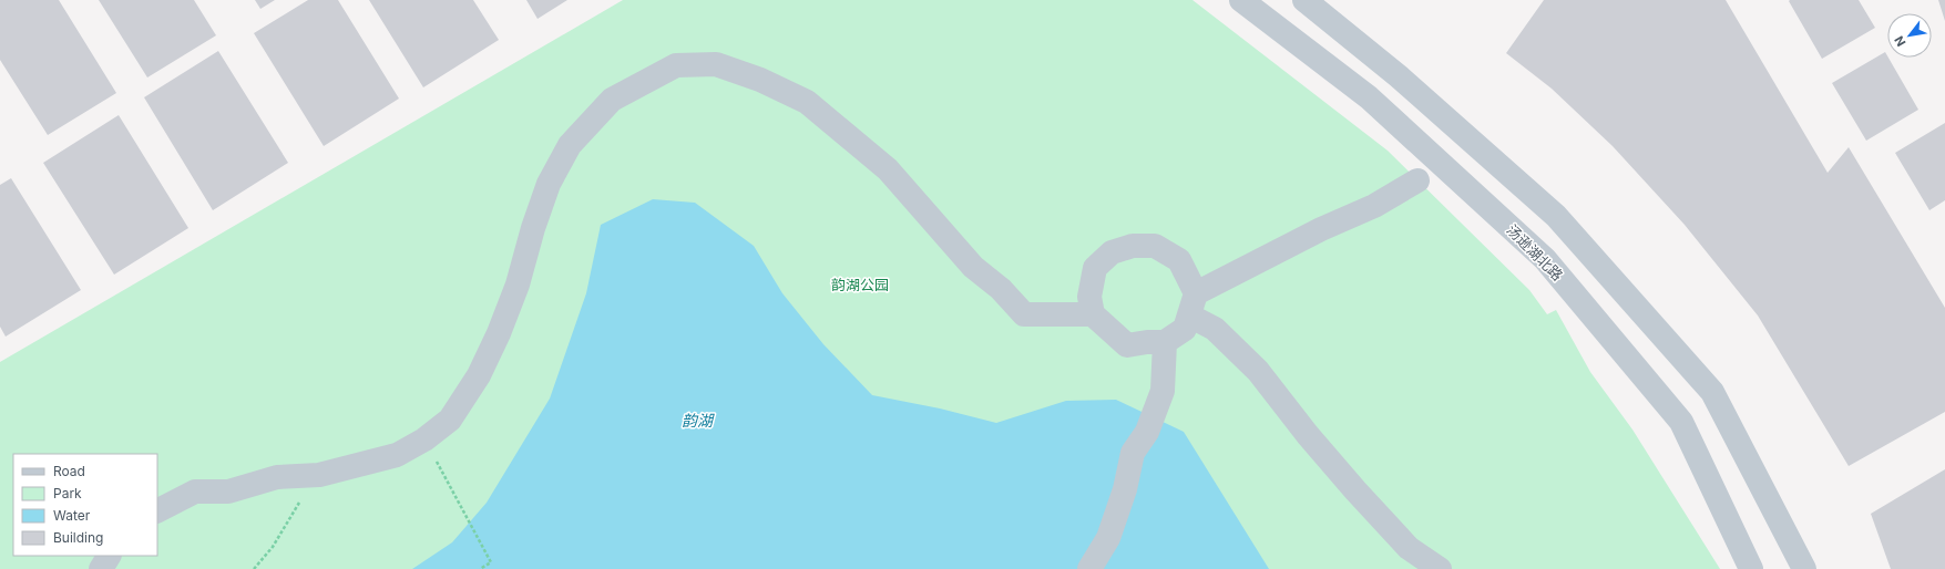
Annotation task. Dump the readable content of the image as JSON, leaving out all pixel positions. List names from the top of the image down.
{
  "streets": {
    "street": ["汤逊湖北路"]
  },
  "water": ["韵湖"],
  "parks": ["韵湖公园"],
  "legend": [
    "Road",
    "Park",
    "Water",
    "Building"
  ],
  "north": "bottom left"
}
